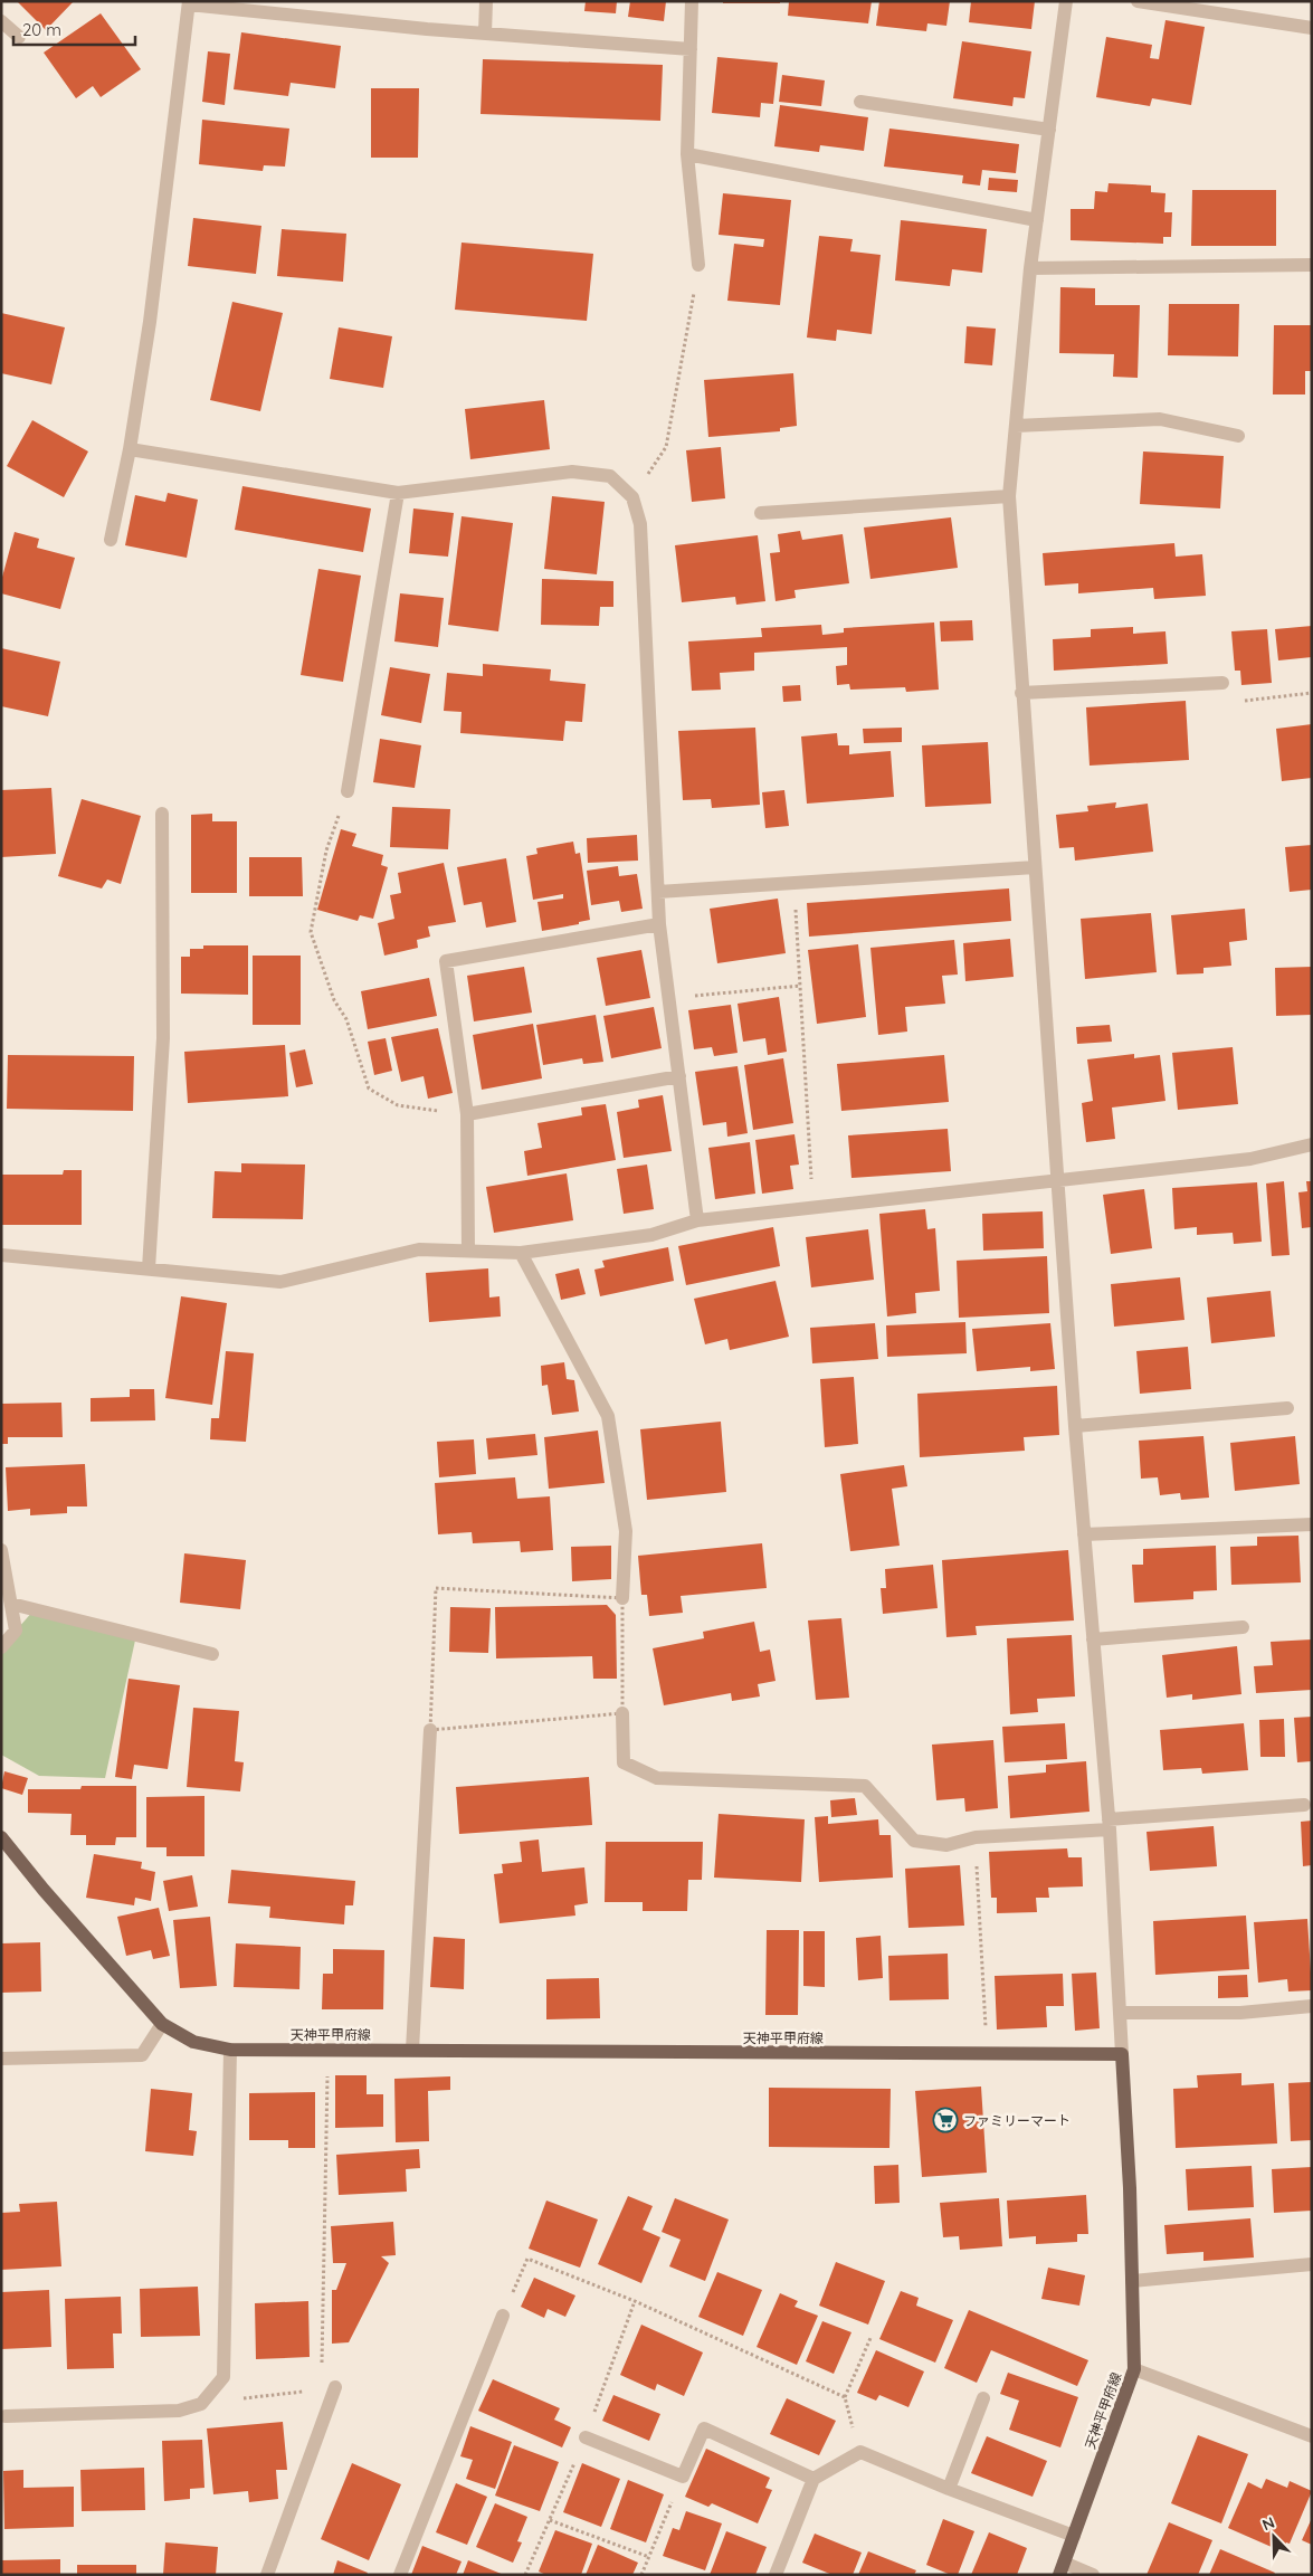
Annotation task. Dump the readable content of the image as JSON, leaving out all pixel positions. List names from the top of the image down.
{
  "streets": {
    "main road": ["天神平甲府線"]
  },
  "places": {
    "supermarket": ["ファミリーマート"]
  },
  "scale_bar": "20 m",
  "north": "top left"
}
